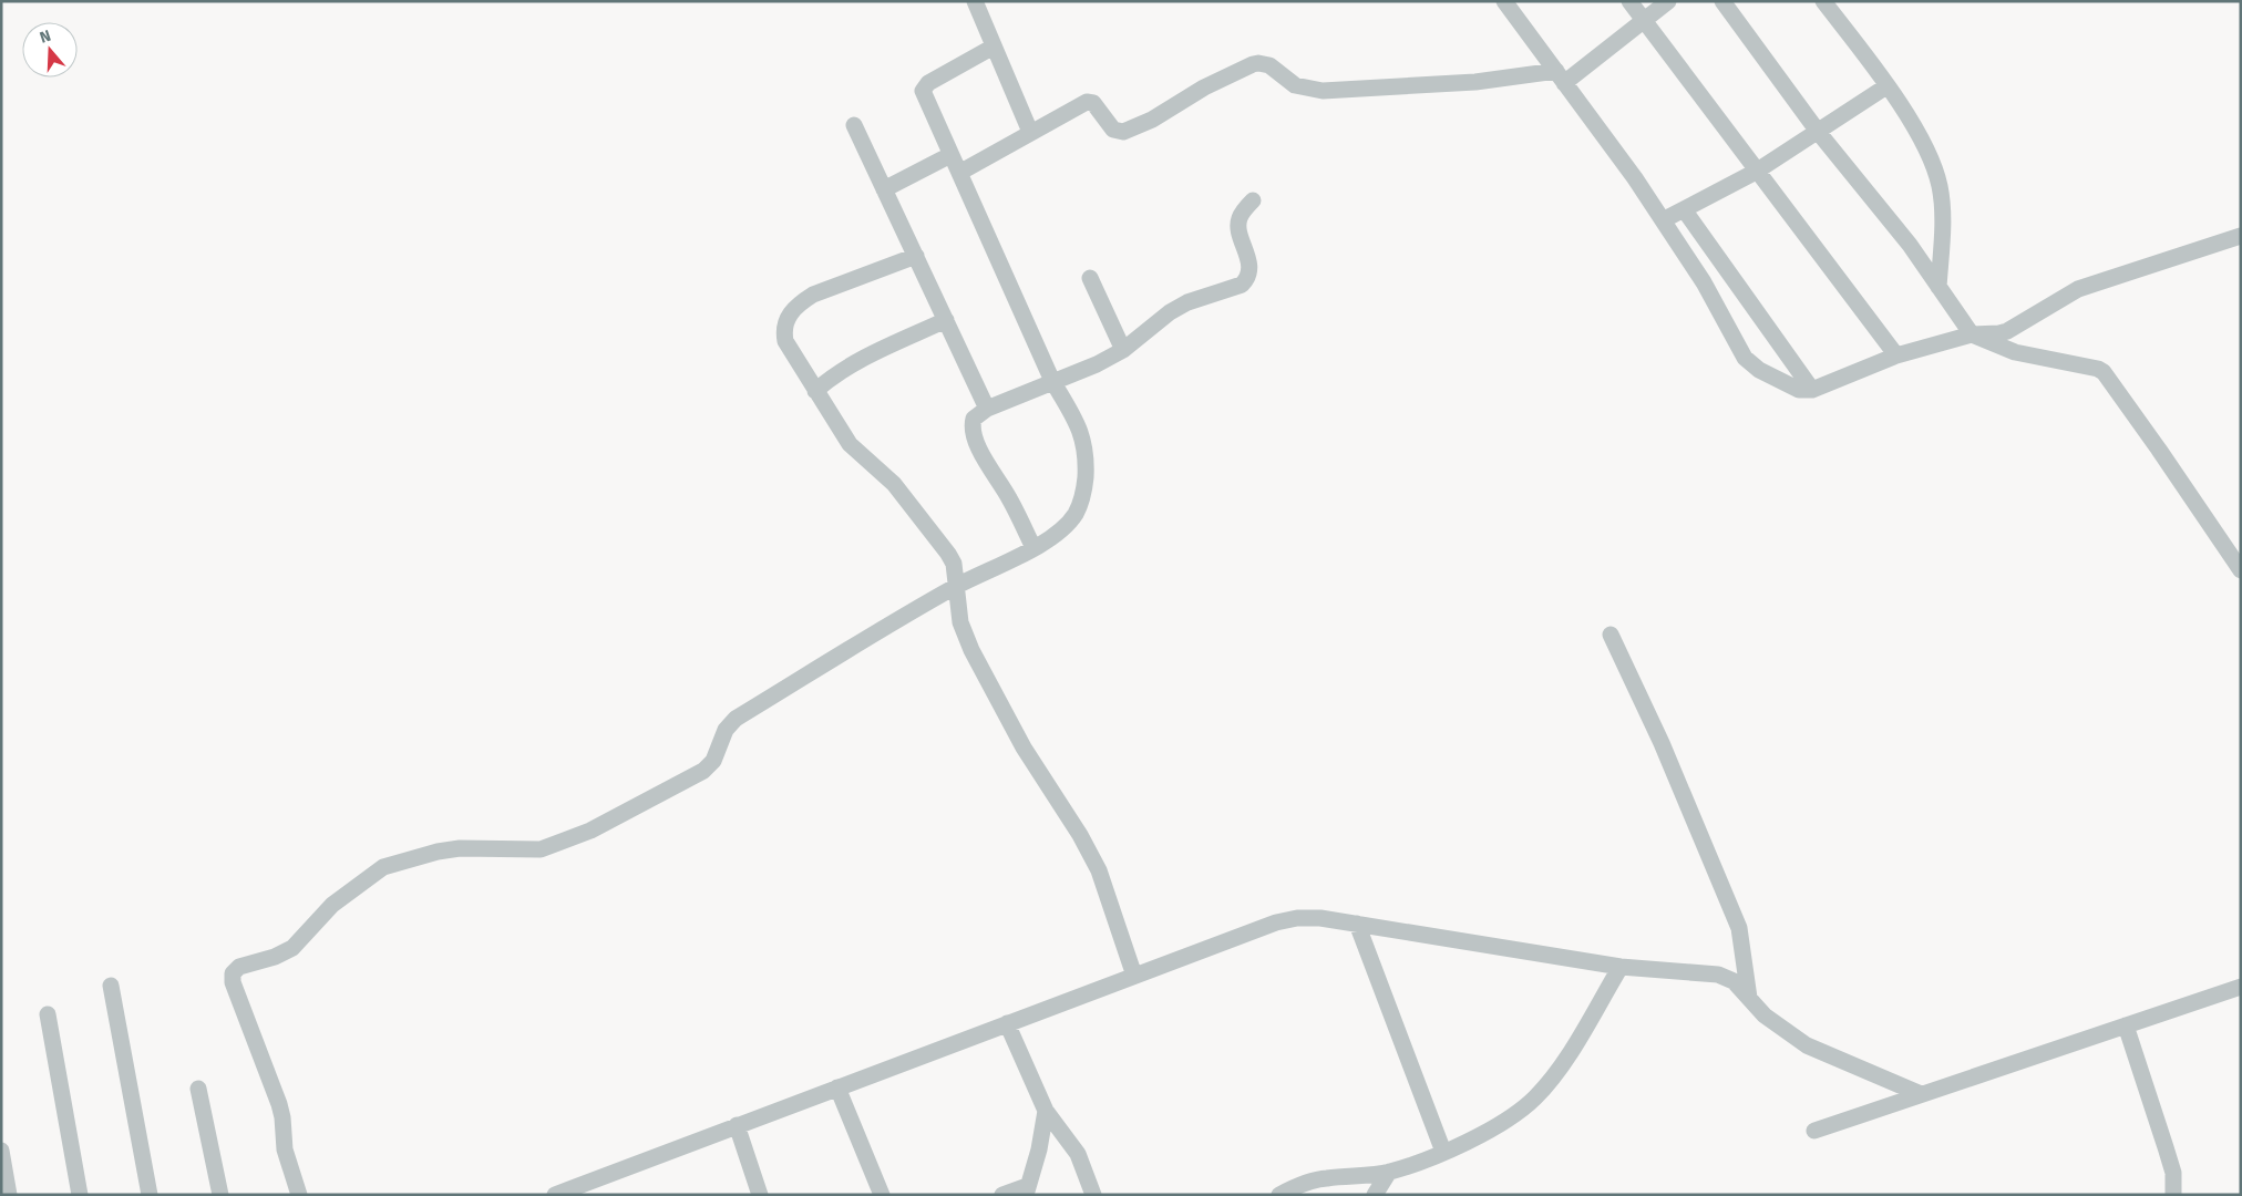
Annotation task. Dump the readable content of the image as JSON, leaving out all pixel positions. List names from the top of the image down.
{
  "north": "top"
}
